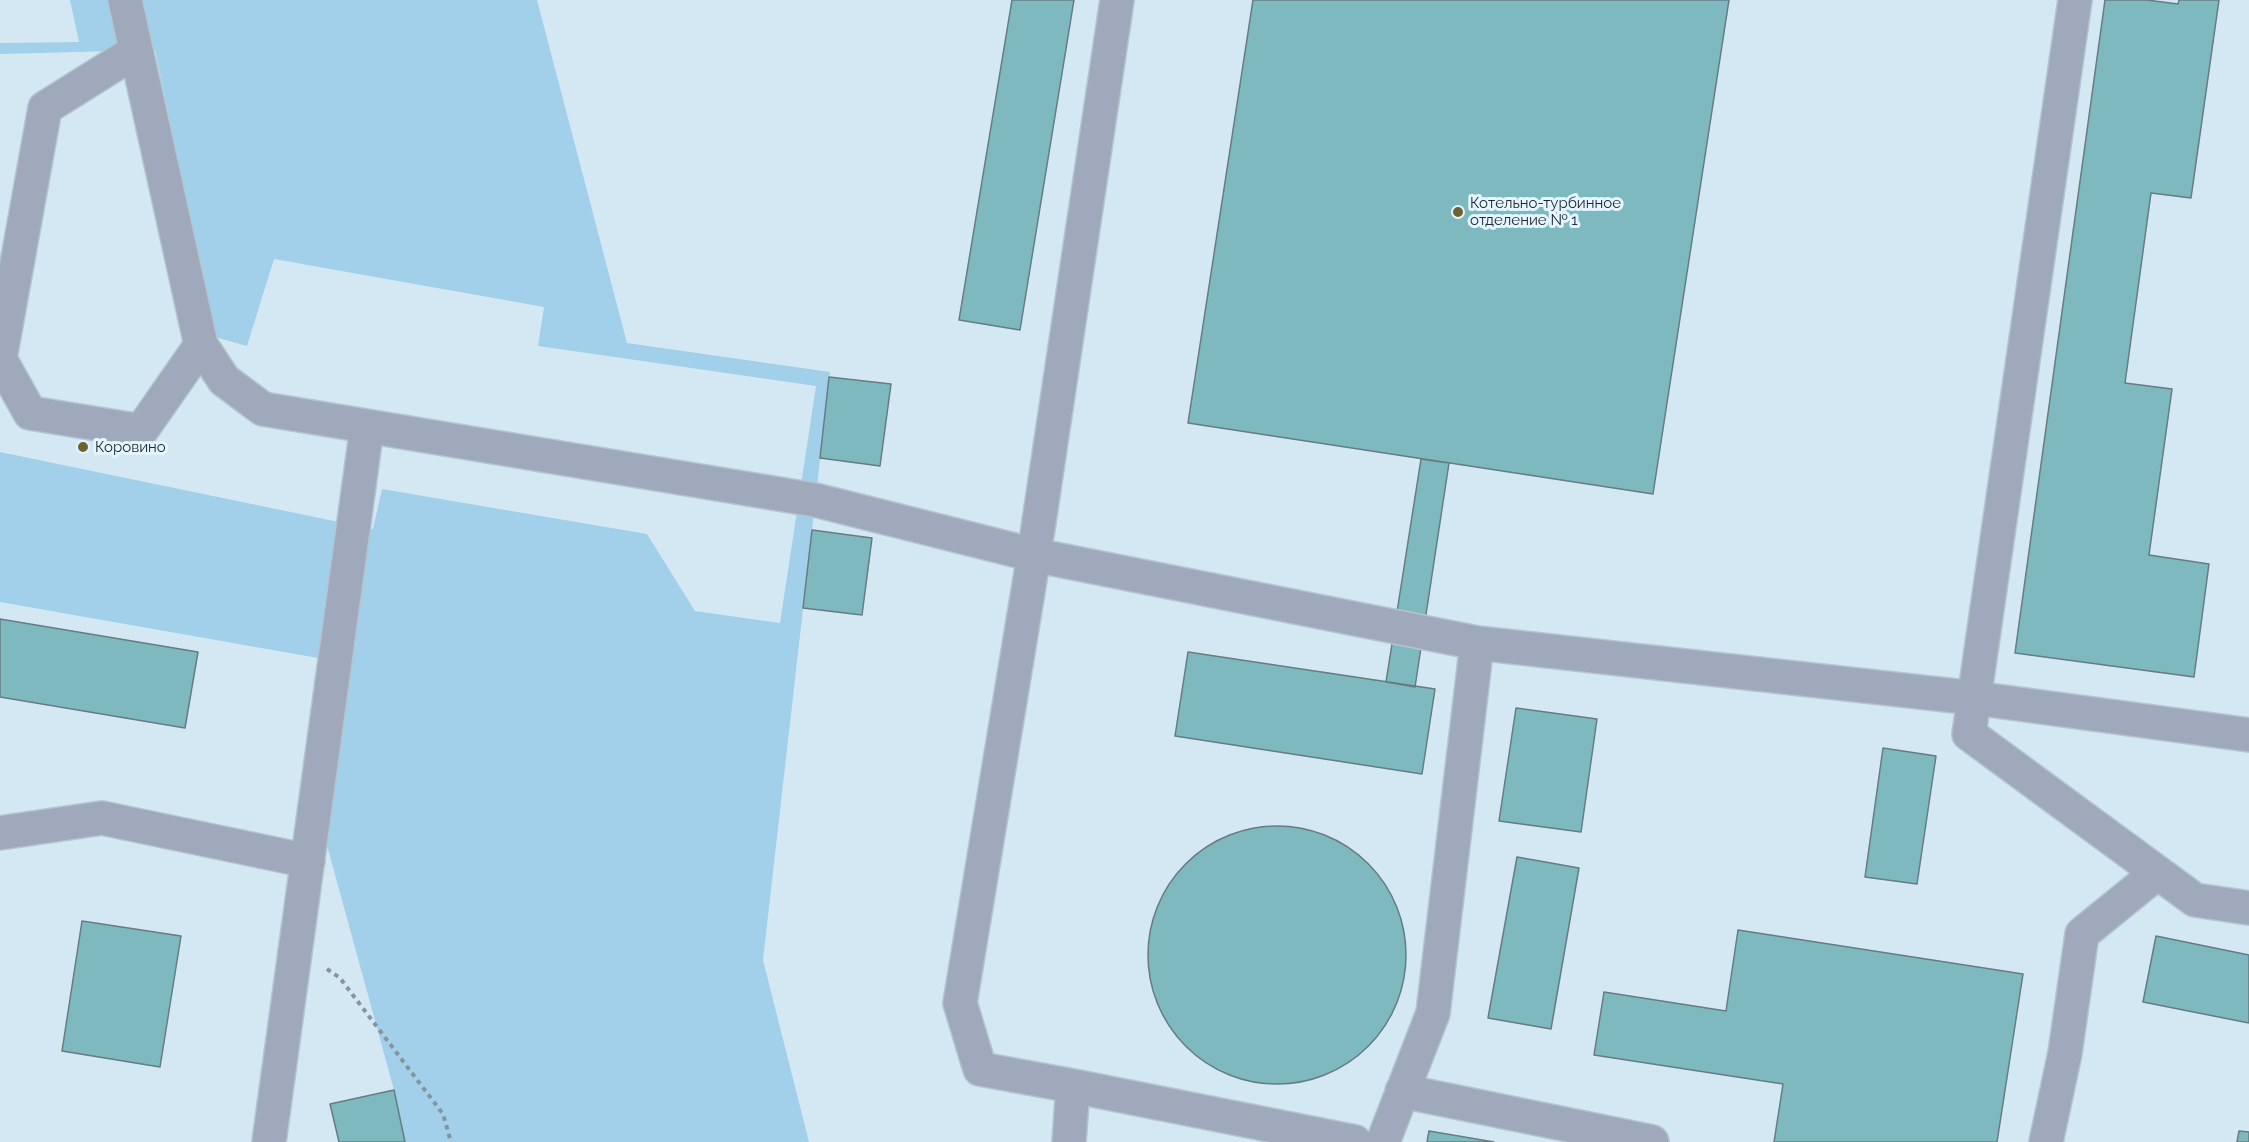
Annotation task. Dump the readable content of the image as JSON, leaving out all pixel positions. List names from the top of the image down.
{
  "places": ["Котельно-турбинное отделение № 1", "Коровино"]
}
